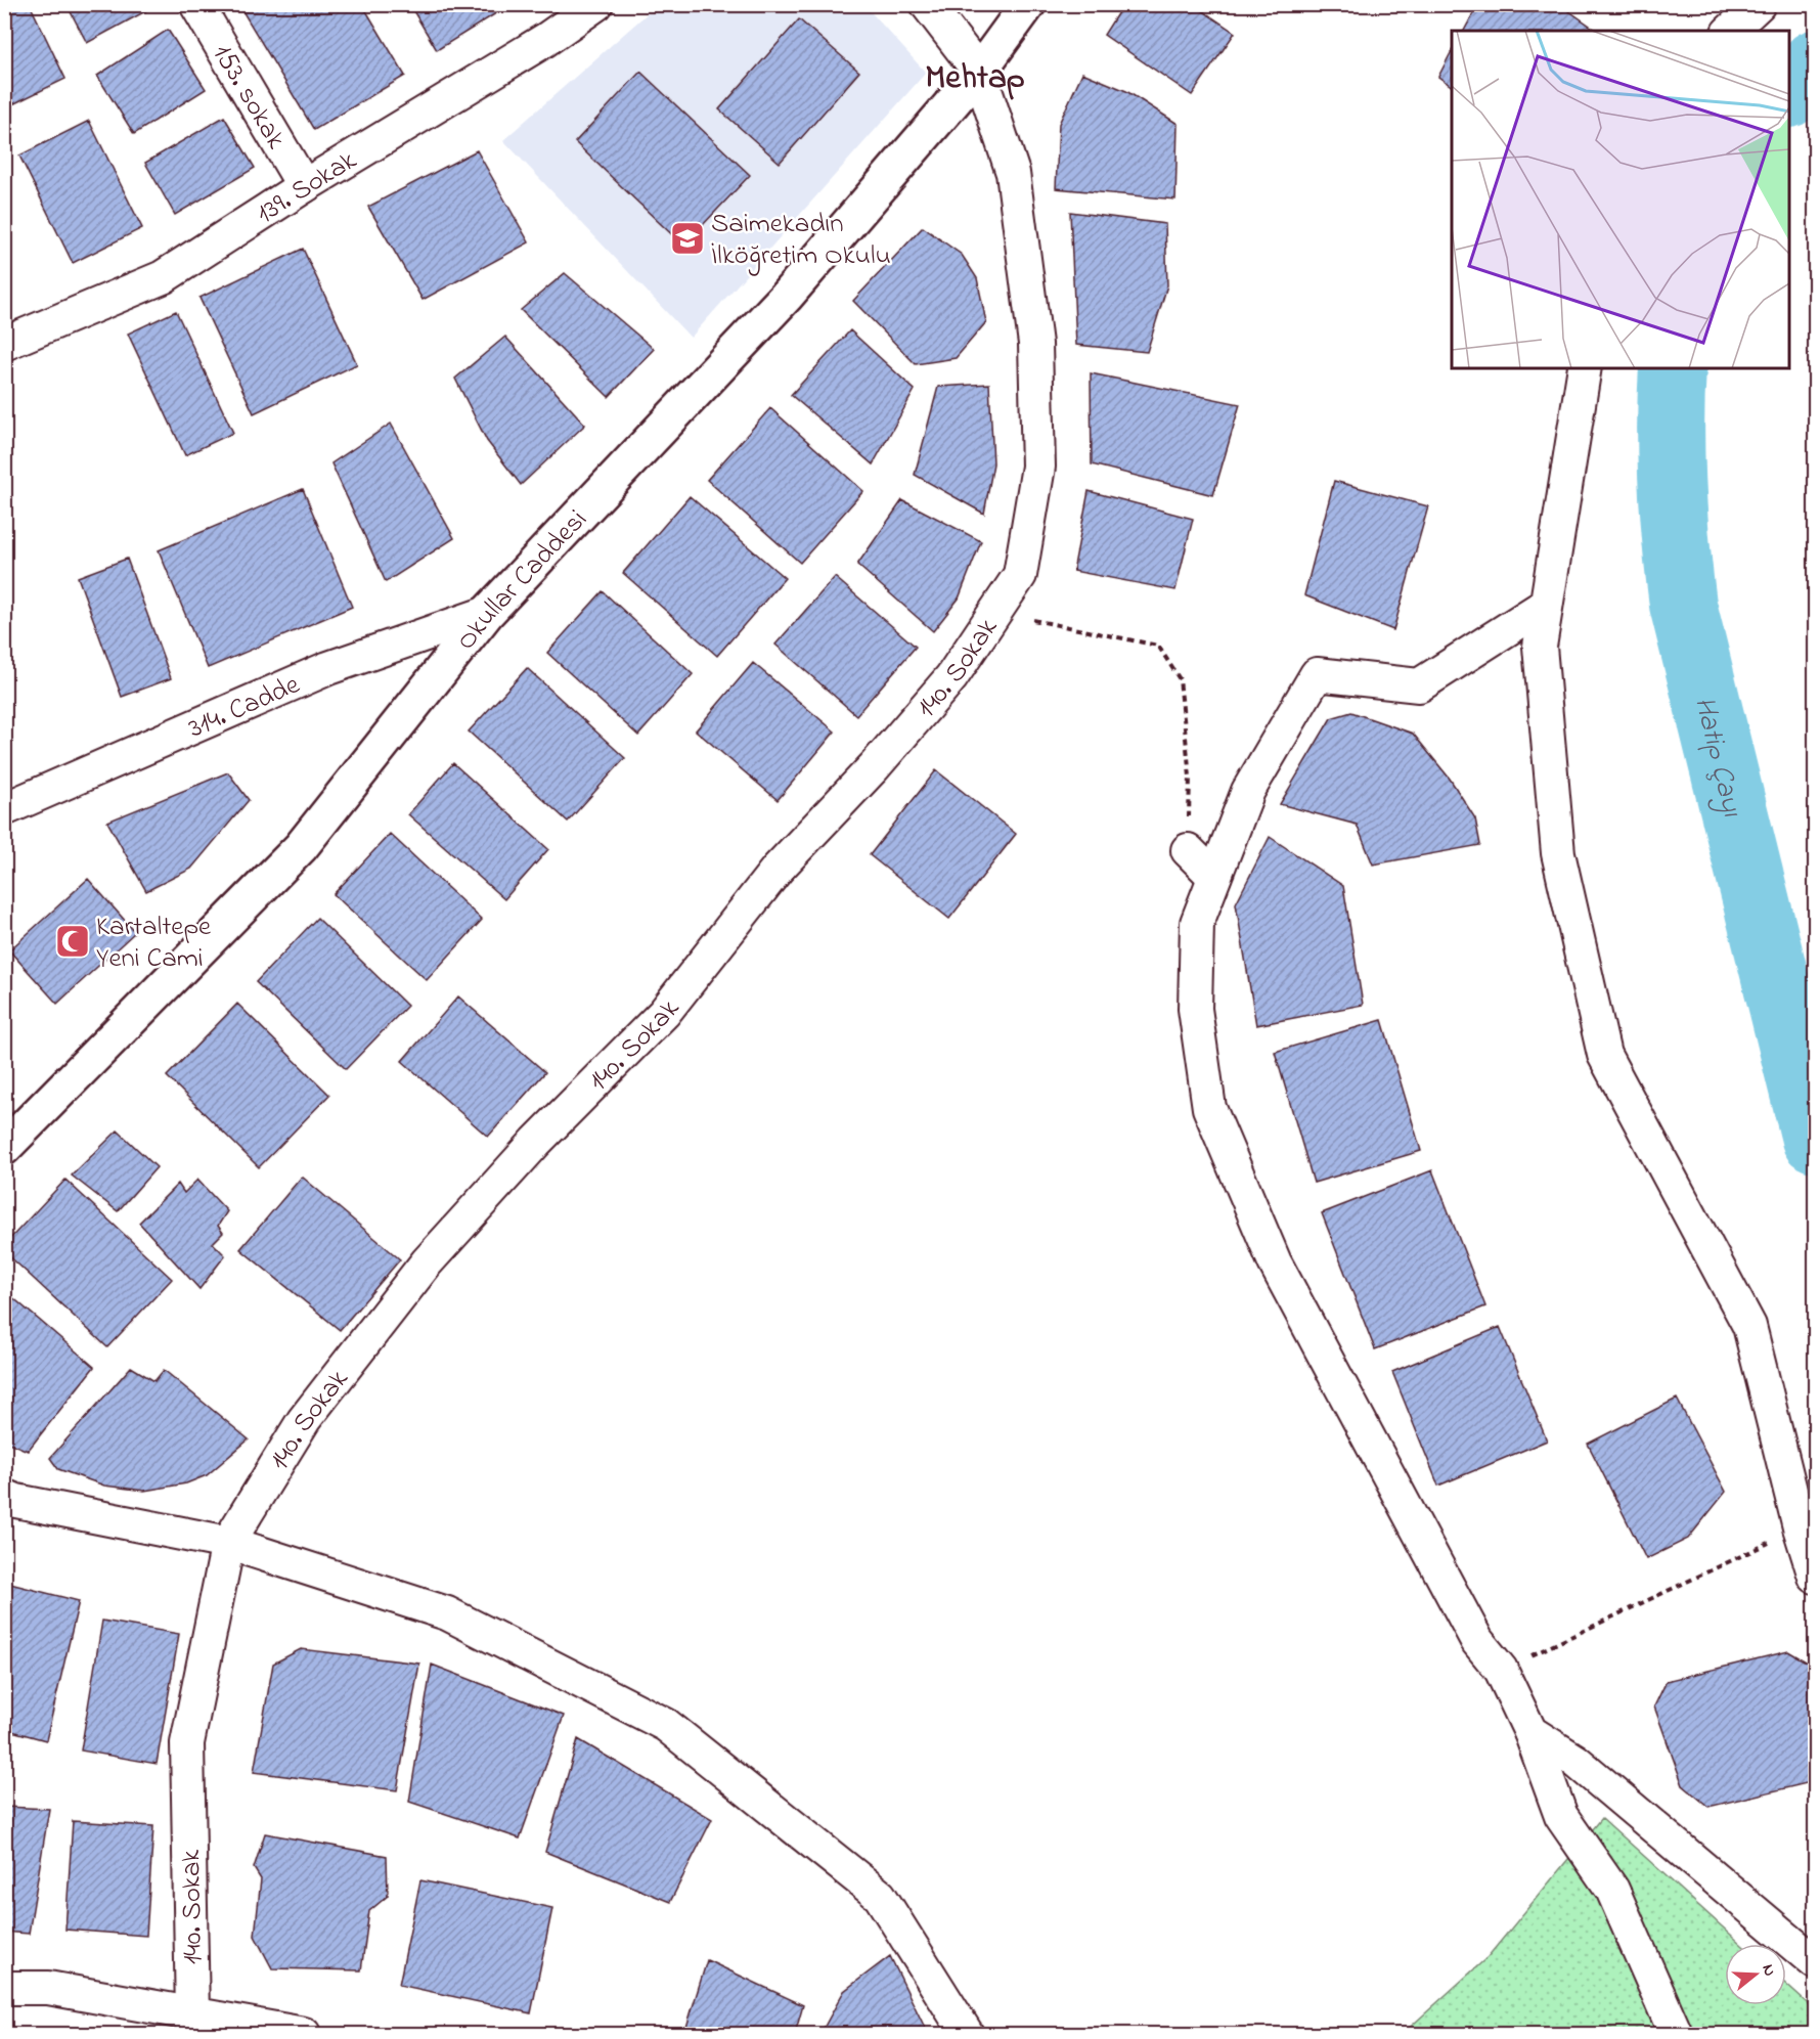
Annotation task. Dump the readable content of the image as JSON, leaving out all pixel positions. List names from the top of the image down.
{
  "streets": {
    "street": [
      "153. sokak",
      "139. Sokak",
      "Okullar Caddesi",
      "140. Sokak",
      "314. Cadde"
    ]
  },
  "crossings": [
    ["153. sokak", "139. Sokak"],
    ["Okullar Caddesi", "140. Sokak"],
    ["Okullar Caddesi", "314. Cadde"]
  ],
  "districts": ["Mehtap"],
  "water": ["Hatip Çayı"],
  "places": {
    "school or university": ["Saimekadın İlköğretim Okulu"],
    "mosque": ["Kartaltepe Yeni Cami"]
  },
  "north": "right"
}
